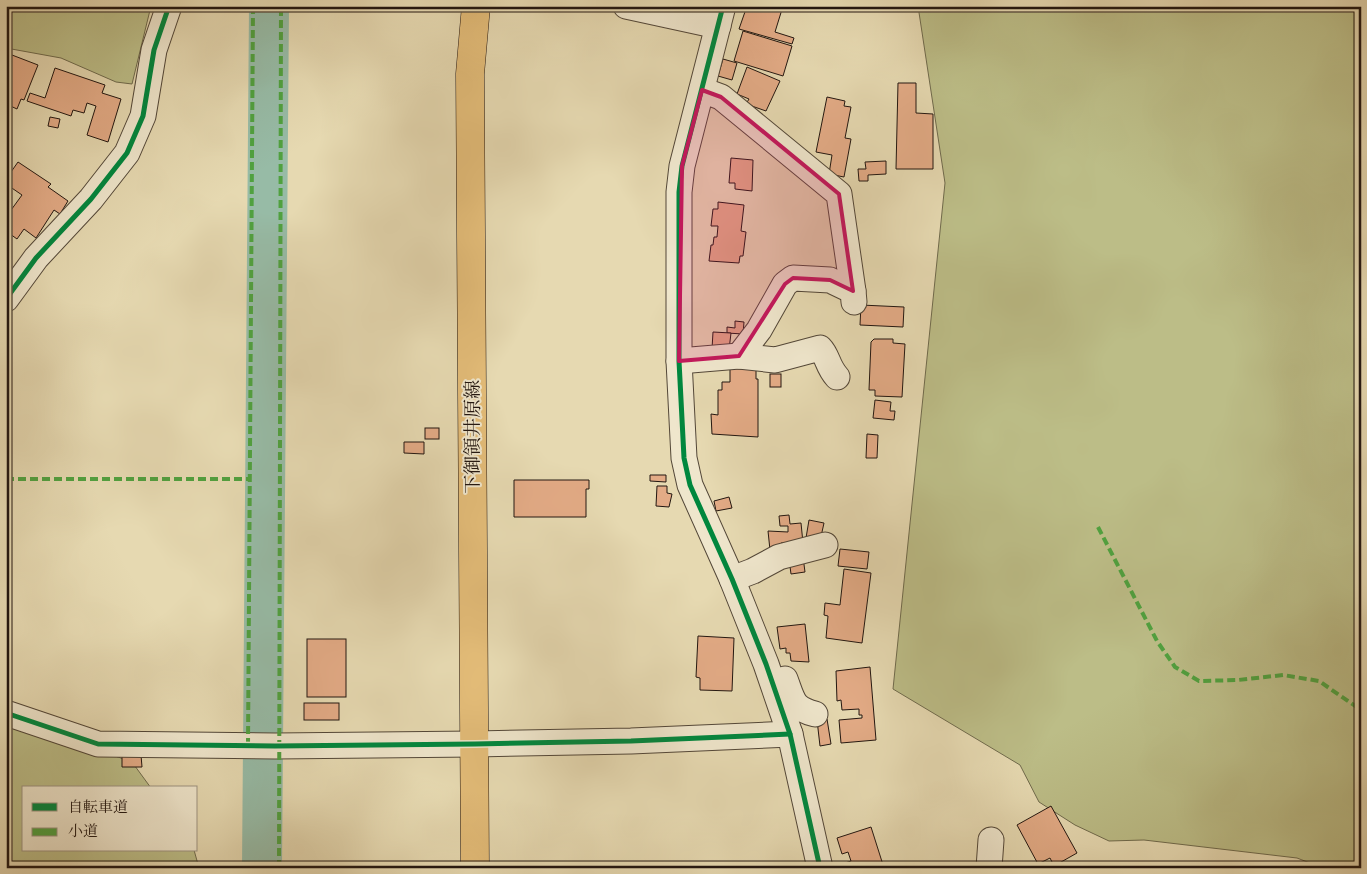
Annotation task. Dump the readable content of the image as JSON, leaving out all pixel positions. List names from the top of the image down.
{
  "streets": {
    "main road": ["下御領井原線"]
  },
  "legend": ["自転車道", "小道"]
}
